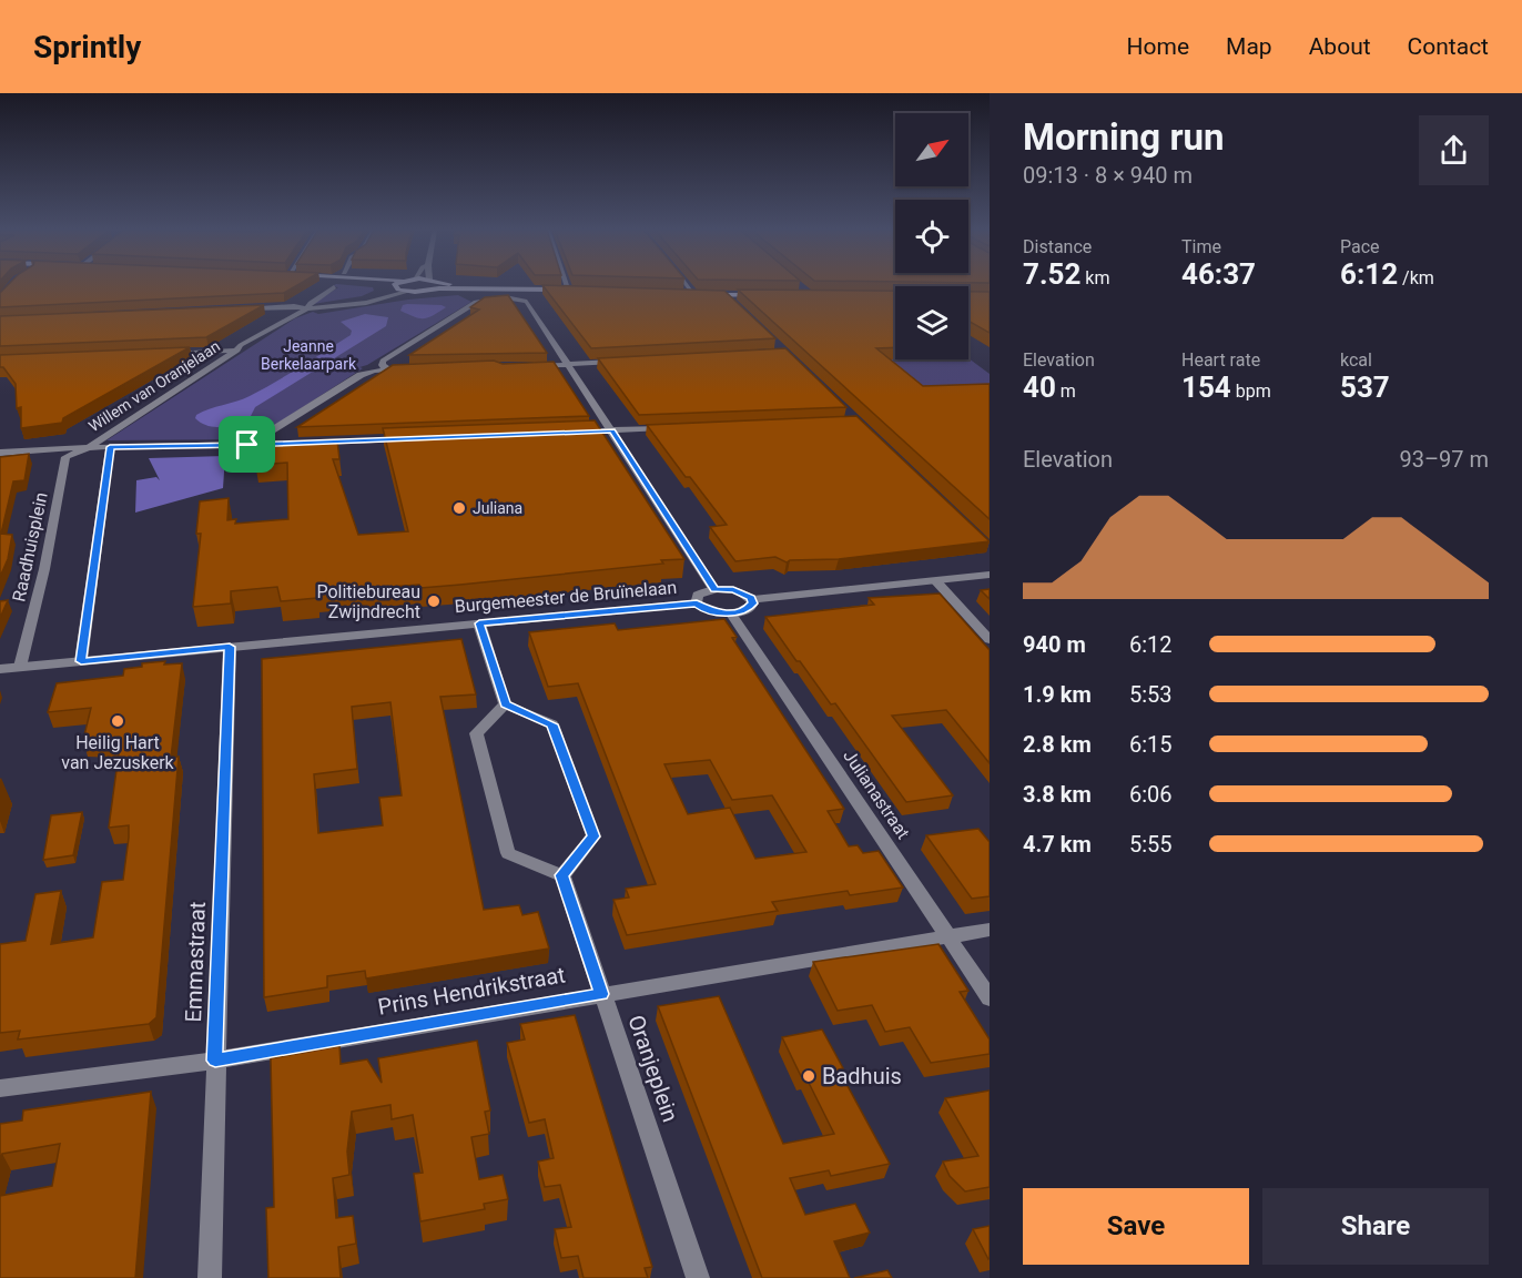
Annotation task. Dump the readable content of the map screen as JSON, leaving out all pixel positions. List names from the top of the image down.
{
  "streets": {
    "street": [
      "Willem van Oranjelaan",
      "Raadhuisplein",
      "Burgemeester de Bruïnelaan",
      "Julianastraat",
      "Emmastraat",
      "Prins Hendrikstraat",
      "Oranjeplein"
    ]
  },
  "crossings": [
    ["Willem van Oranjelaan", "Raadhuisplein"],
    ["Raadhuisplein", "Burgemeester de Bruïnelaan"],
    ["Burgemeester de Bruïnelaan", "Emmastraat"],
    ["Julianastraat", "Prins Hendrikstraat"],
    ["Emmastraat", "Prins Hendrikstraat"],
    ["Prins Hendrikstraat", "Oranjeplein"]
  ],
  "parks": ["Jeanne Berkelaarpark"],
  "places": [
    "Juliana",
    "Politiebureau Zwijndrecht",
    "Heilig Hart van Jezuskerk",
    "Badhuis"
  ],
  "north": "top right",
  "page": {
    "header": "Sprintly",
    "nav": [
      "Home",
      "Map",
      "About",
      "Contact"
    ],
    "heading": ["Morning run", "09:13 · 8 × 940 m"],
    "stats": [
      ["Distance", "7.52 km"],
      ["Time", "46:37"],
      ["Pace", "6:12 /km"],
      ["Elevation", "40 m"],
      ["Heart rate", "154 bpm"],
      ["kcal", "537"]
    ],
    "chart": ["Elevation", "93–97 m"],
    "list": [
      {
        "name": "940 m",
        "note": "6:12"
      },
      {
        "name": "1.9 km",
        "note": "5:53"
      },
      {
        "name": "2.8 km",
        "note": "6:15"
      },
      {
        "name": "3.8 km",
        "note": "6:06"
      },
      {
        "name": "4.7 km",
        "note": "5:55"
      }
    ],
    "buttons": ["Save", "Share"]
  }
}
